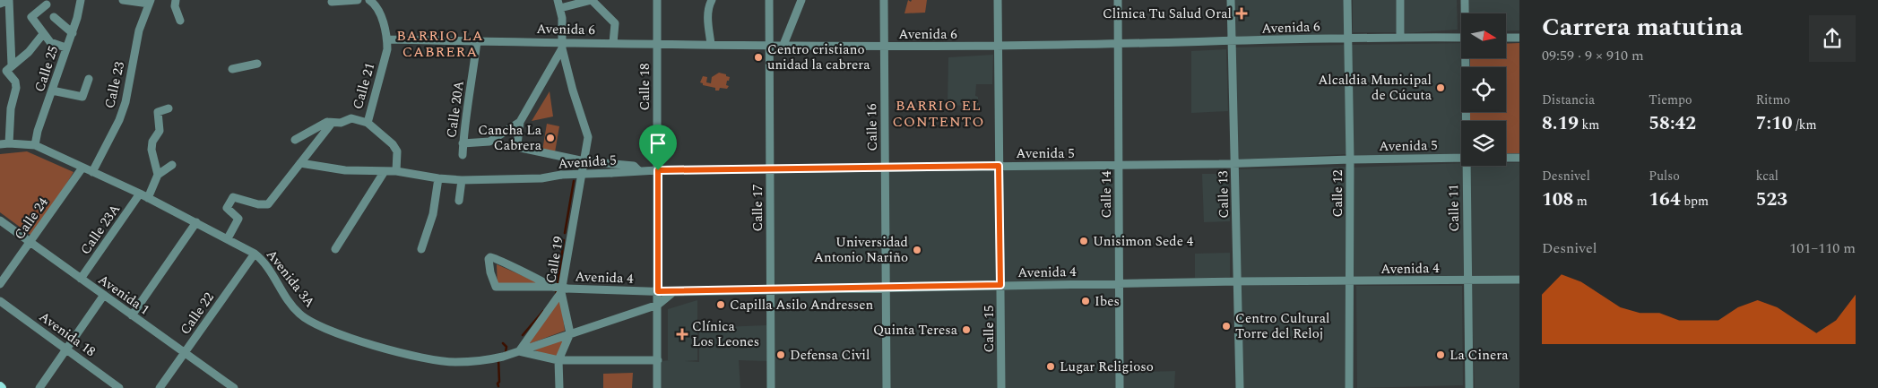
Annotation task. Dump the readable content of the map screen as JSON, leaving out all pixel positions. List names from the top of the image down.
{
  "streets": {
    "street": [
      "Avenida 6",
      "Calle 25",
      "Calle 23",
      "Calle 21",
      "Calle 18",
      "Calle 20A",
      "Calle 16",
      "Avenida 5",
      "Calle 12",
      "Calle 14",
      "Calle 13",
      "Calle 17",
      "Calle 11",
      "Calle 24",
      "Calle 23A",
      "Calle 19",
      "Avenida 4",
      "Avenida 3A",
      "Avenida 1",
      "Calle 22",
      "Calle 15",
      "Avenida 18"
    ]
  },
  "crossings": [
    ["Avenida 6", "Calle 21"],
    ["Avenida 6", "Calle 18"],
    ["Avenida 6", "Calle 20A"],
    ["Avenida 6", "Calle 16"],
    ["Avenida 6", "Calle 12"],
    ["Avenida 6", "Calle 14"],
    ["Avenida 6", "Calle 13"],
    ["Avenida 6", "Calle 17"],
    ["Avenida 6", "Calle 19"],
    ["Avenida 6", "Calle 15"],
    ["Calle 25", "Avenida 3A"],
    ["Calle 23", "Avenida 3A"],
    ["Calle 21", "Avenida 5"],
    ["Calle 18", "Avenida 5"],
    ["Calle 18", "Avenida 4"],
    ["Calle 18", "Avenida 3A"],
    ["Calle 16", "Avenida 5"],
    ["Calle 16", "Avenida 4"],
    ["Avenida 5", "Calle 12"],
    ["Avenida 5", "Calle 14"],
    ["Avenida 5", "Calle 13"],
    ["Avenida 5", "Calle 17"],
    ["Avenida 5", "Calle 15"],
    ["Calle 12", "Avenida 4"],
    ["Calle 14", "Avenida 4"],
    ["Calle 13", "Avenida 4"],
    ["Calle 17", "Avenida 4"],
    ["Calle 11", "Avenida 4"],
    ["Calle 24", "Avenida 3A"],
    ["Calle 24", "Avenida 1"],
    ["Calle 23A", "Avenida 3A"],
    ["Calle 23A", "Avenida 1"],
    ["Calle 19", "Avenida 4"],
    ["Avenida 4", "Calle 15"],
    ["Avenida 3A", "Calle 22"],
    ["Avenida 1", "Calle 22"]
  ],
  "districts": ["BARRIO LA CABRERA", "BARRIO EL CONTENTO"],
  "places": {
    "health": ["Clinica Tu Salud Oral", "Clínica Los Leones"],
    "other": [
      "Centro cristiano unidad la cabrera",
      "Alcaldia Municipal de Cúcuta",
      "Cancha La Cabrera",
      "Unisimon Sede 4",
      "Universidad Antonio Nariño",
      "Ibes",
      "Capilla Asilo Andressen",
      "Centro Cultural Torre del Reloj",
      "Quinta Teresa",
      "Defensa Civil",
      "La Cinera",
      "Lugar Religioso"
    ]
  },
  "north": "right",
  "page": {
    "heading": ["Carrera matutina", "09:59 · 9 × 910 m"],
    "stats": [
      ["Distancia", "8.19 km"],
      ["Tiempo", "58:42"],
      ["Ritmo", "7:10 /km"],
      ["Desnivel", "108 m"],
      ["Pulso", "164 bpm"],
      ["kcal", "523"]
    ],
    "chart": ["Desnivel", "101–110 m"]
  }
}
